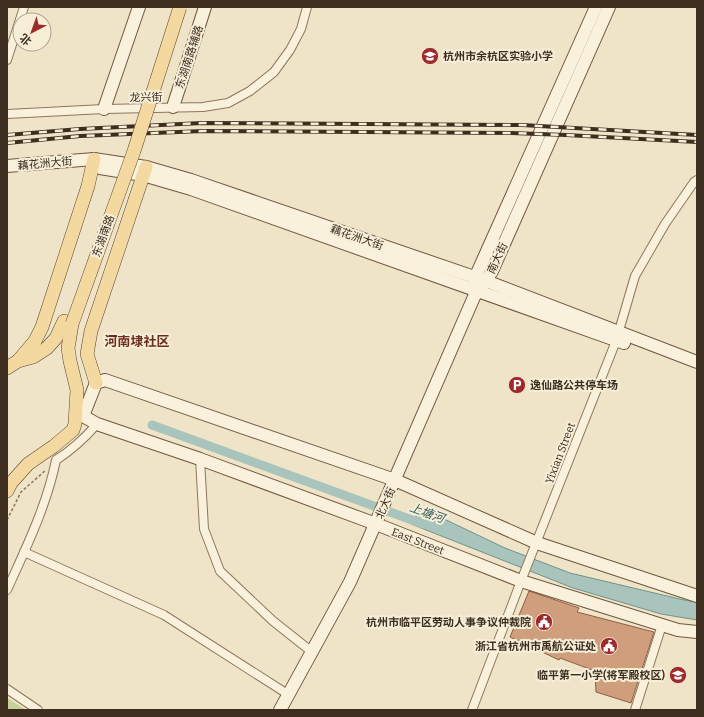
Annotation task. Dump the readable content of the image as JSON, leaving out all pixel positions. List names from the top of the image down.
{
  "streets": {
    "main road": [
      "东湖南路辅路",
      "藕花洲大街",
      "东湖南路",
      "南大街",
      "北大街",
      "East Street"
    ],
    "street": ["龙兴街", "Yixian Street"]
  },
  "crossings": [
    ["东湖南路辅路", "龙兴街"],
    ["藕花洲大街", "南大街"],
    ["藕花洲大街", "Yixian Street"],
    ["藕花洲大街", "北大街"],
    ["东湖南路", "East Street"],
    ["南大街", "北大街"],
    ["Yixian Street", "East Street"],
    ["北大街", "East Street"]
  ],
  "districts": ["河南埭社区"],
  "water": ["上塘河"],
  "places": {
    "school or university": ["杭州市余杭区实验小学", "临平第一小学(将军殿校区)"],
    "parking": ["逸仙路公共停车场"],
    "public building": ["杭州市临平区劳动人事争议仲裁院", "浙江省杭州市禹航公证处"]
  },
  "north": "bottom left"
}
